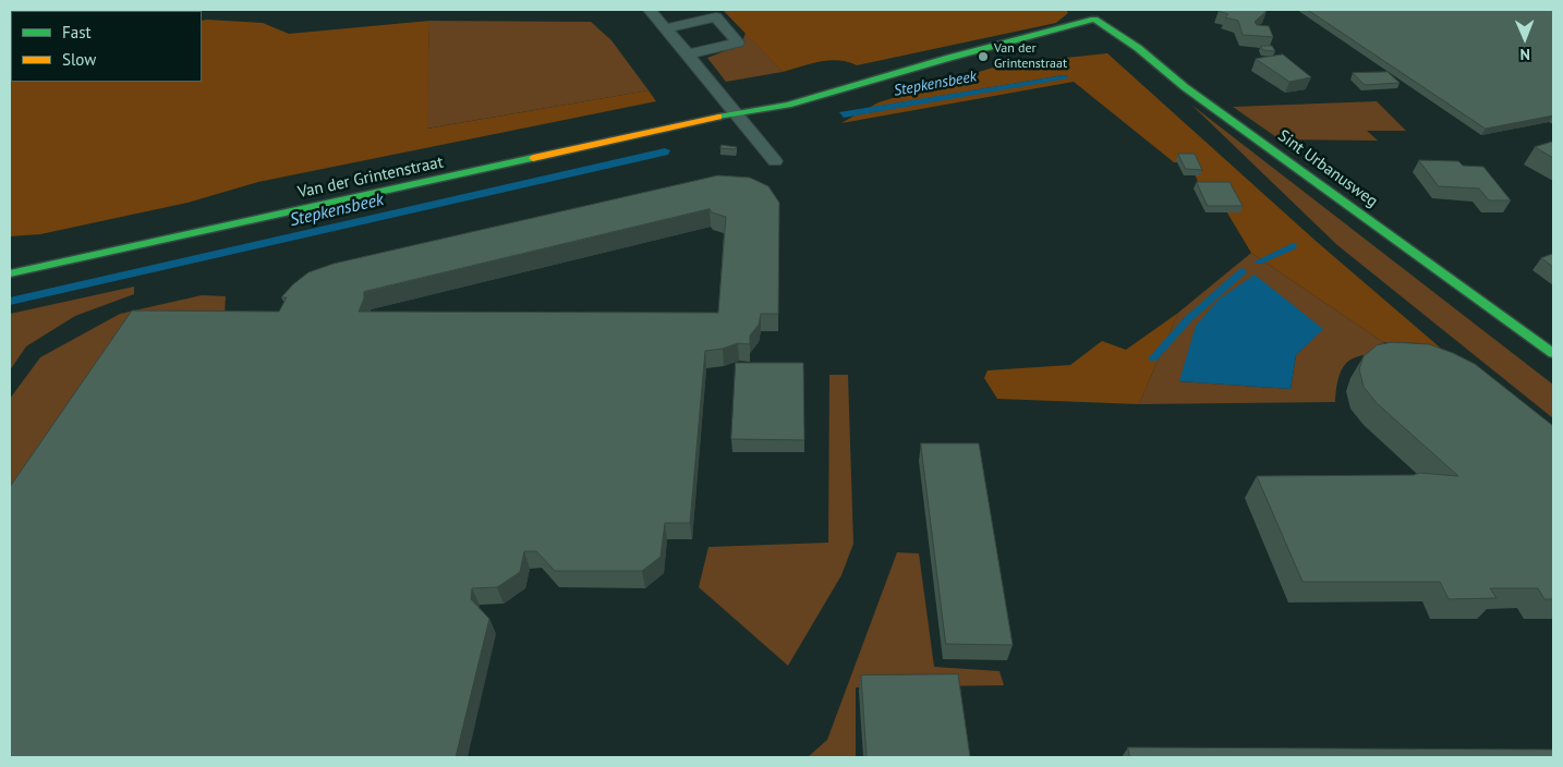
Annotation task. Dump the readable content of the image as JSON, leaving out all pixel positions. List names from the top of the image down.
{
  "streets": {
    "street": ["Sint Urbanusweg", "Van der Grintenstraat"]
  },
  "crossings": [
    ["Sint Urbanusweg", "Van der Grintenstraat"]
  ],
  "water": ["Stepkensbeek"],
  "places": ["Van der Grintenstraat"],
  "legend": ["Fast", "Slow"],
  "north": "bottom"
}
